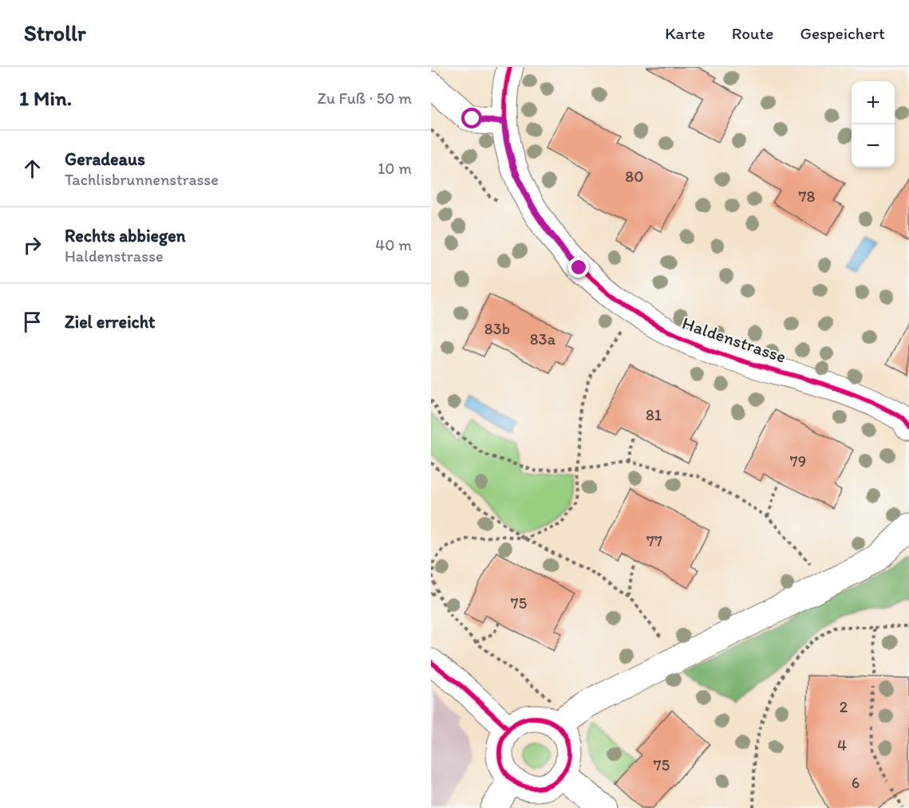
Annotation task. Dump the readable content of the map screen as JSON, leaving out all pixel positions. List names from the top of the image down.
{
  "streets": {
    "street": ["Haldenstrasse"]
  },
  "house_numbers": [
    "80",
    "78",
    "83b",
    "83a",
    "81",
    "79",
    "77",
    "75",
    "2",
    "4",
    "75",
    "6"
  ],
  "page": {
    "header": "Strollr",
    "nav": ["Karte", "Route", "Gespeichert"],
    "heading": ["1 Min.", "Zu Fuß · 50 m"],
    "map_buttons": ["+", "−"],
    "list": [
      ["Geradeaus", "Tachlisbrunnenstrasse", "10 m"],
      ["Rechts abbiegen", "Haldenstrasse", "40 m"],
      "Ziel erreicht"
    ]
  }
}
